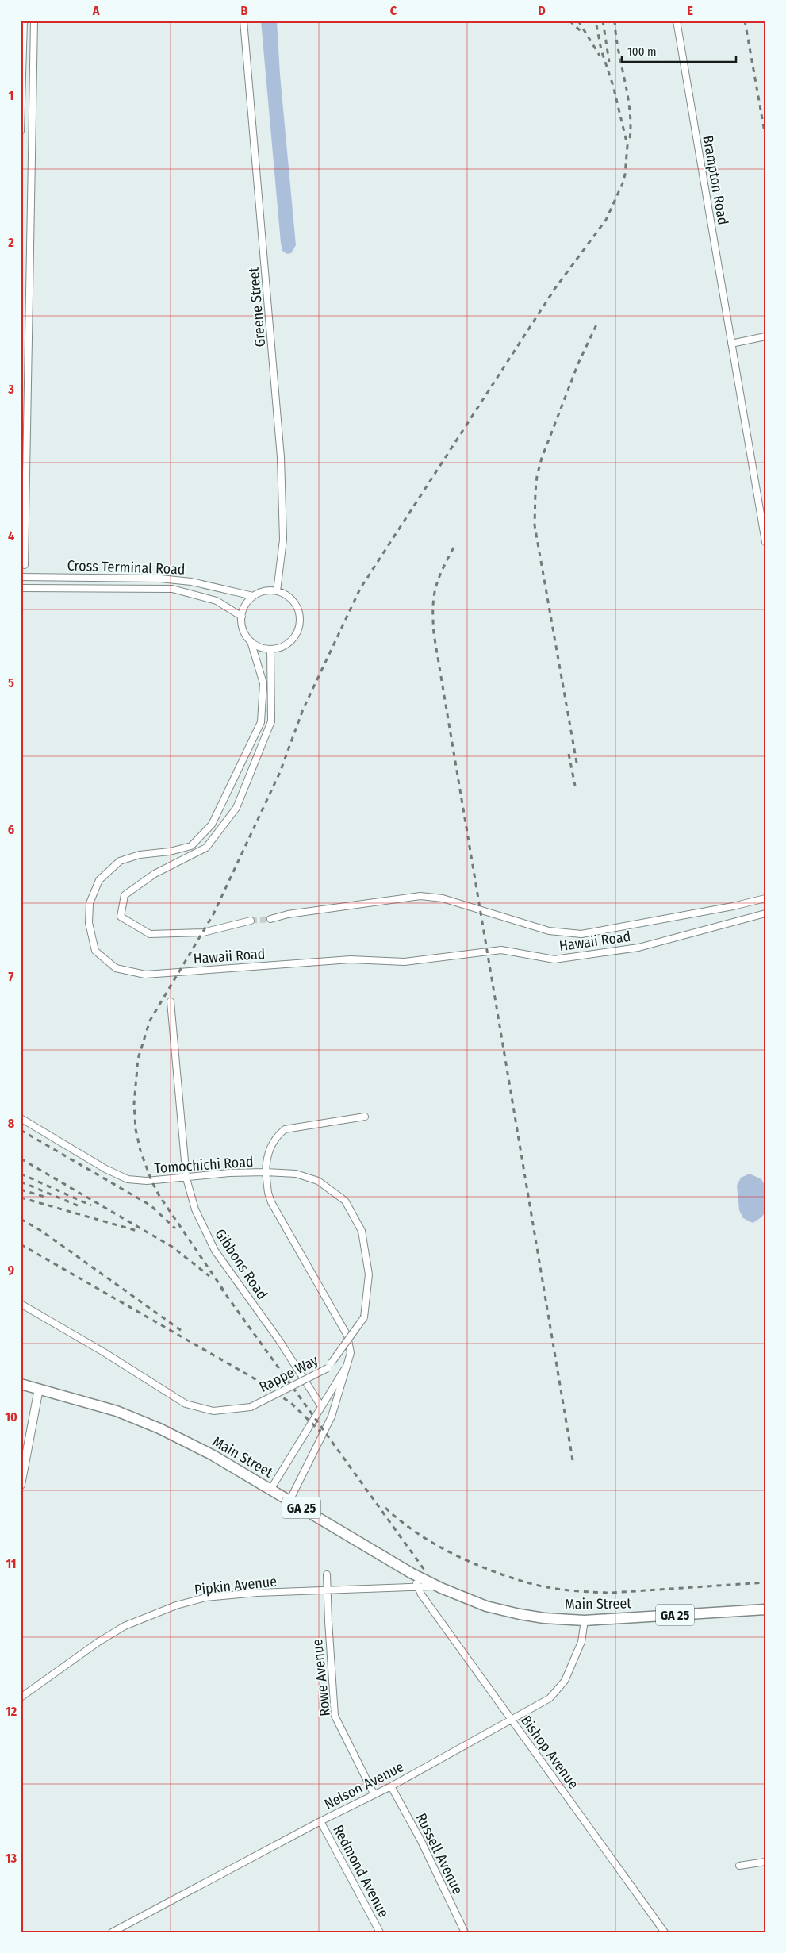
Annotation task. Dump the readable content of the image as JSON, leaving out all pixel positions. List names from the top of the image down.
{
  "streets": {
    "main road": ["Main Street", "GA 25"],
    "street": [
      "Brampton Road",
      "Greene Street",
      "Cross Terminal Road",
      "Hawaii Road",
      "Tomochichi Road",
      "Gibbons Road",
      "Rappe Way",
      "Pipkin Avenue",
      "Rowe Avenue",
      "Bishop Avenue",
      "Nelson Avenue",
      "Russell Avenue",
      "Redmond Avenue"
    ]
  },
  "crossings": [
    ["Greene Street", "Cross Terminal Road"],
    ["Greene Street", "Hawaii Road"],
    ["Cross Terminal Road", "Hawaii Road"],
    ["Tomochichi Road", "Gibbons Road"],
    ["Tomochichi Road", "Rappe Way"],
    ["Main Street", "Pipkin Avenue"],
    ["Main Street", "Bishop Avenue"],
    ["Main Street", "Nelson Avenue"],
    ["Pipkin Avenue", "Rowe Avenue"],
    ["Pipkin Avenue", "Bishop Avenue"],
    ["Rowe Avenue", "Nelson Avenue"],
    ["Bishop Avenue", "Nelson Avenue"],
    ["Nelson Avenue", "Russell Avenue"],
    ["Nelson Avenue", "Redmond Avenue"]
  ],
  "scale_bar": "100 m",
  "grid": {
    "columns": [
      "A",
      "B",
      "C",
      "D",
      "E"
    ],
    "rows": [
      "1",
      "2",
      "3",
      "4",
      "5",
      "6",
      "7",
      "8",
      "9",
      "10",
      "11",
      "12",
      "13"
    ]
  }
}
